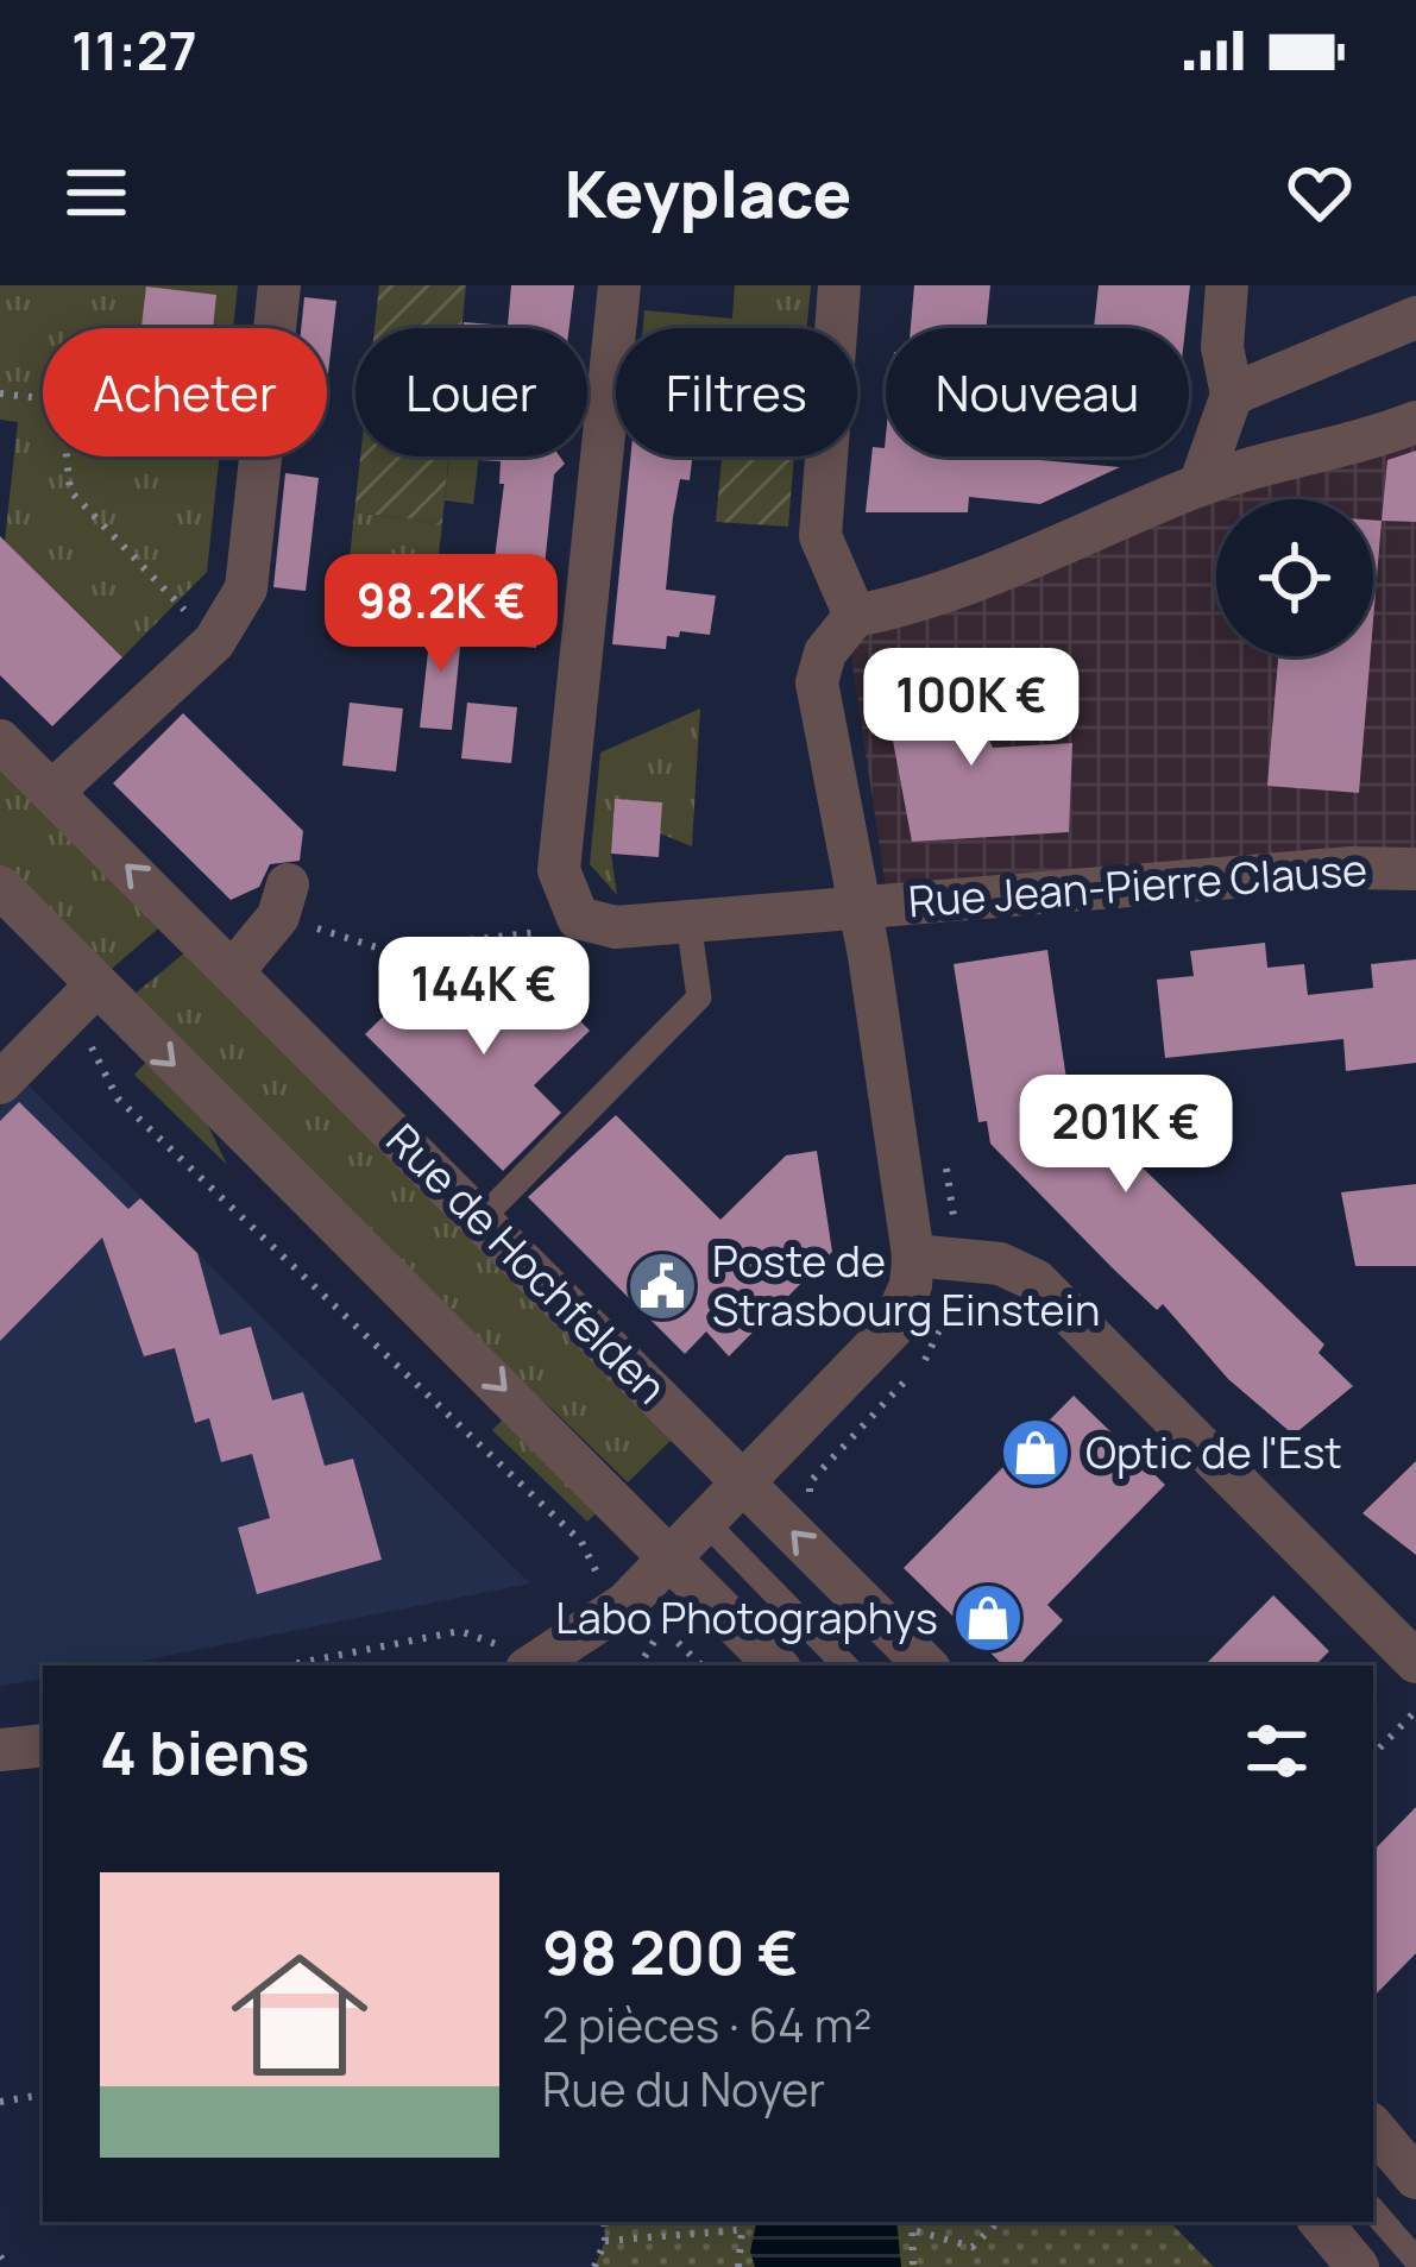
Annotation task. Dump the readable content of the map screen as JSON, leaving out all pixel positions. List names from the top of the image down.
{
  "streets": {
    "street": ["Rue Jean-Pierre Clause", "Rue de Hochfelden"]
  },
  "places": {
    "public building": ["Poste de Strasbourg Einstein"],
    "shop": ["Optic de l'Est", "Labo Photographys"]
  },
  "page": {
    "status": "11:27",
    "header": "Keyplace",
    "chip": [
      "Acheter",
      "Louer",
      "Filtres",
      "Nouveau"
    ],
    "price": [
      "98.2K €",
      "100K €",
      "144K €",
      "201K €"
    ],
    "heading": "4 biens",
    "list": [
      {
        "name": "98 200 €",
        "note": "2 pièces · 64 m² · Rue du Noyer"
      }
    ]
  }
}
